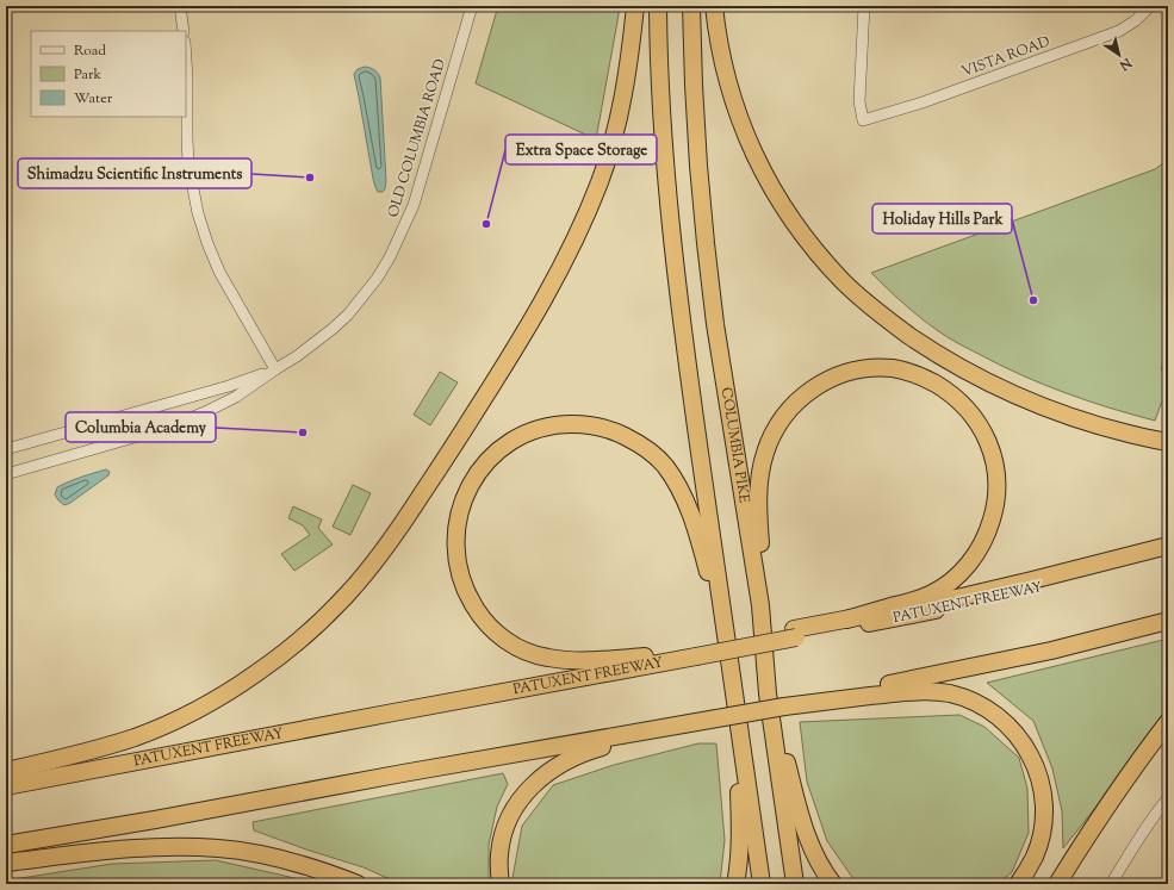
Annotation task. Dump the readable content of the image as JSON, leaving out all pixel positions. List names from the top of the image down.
{
  "streets": {
    "highway": ["COLUMBIA PIKE", "PATUXENT FREEWAY"],
    "street": ["VISTA ROAD", "OLD COLUMBIA ROAD"]
  },
  "places": [
    "Shimadzu Scientific Instruments",
    "Extra Space Storage",
    "Holiday Hills Park",
    "Columbia Academy"
  ],
  "legend": ["Road", "Park", "Water"],
  "north": "bottom right"
}
